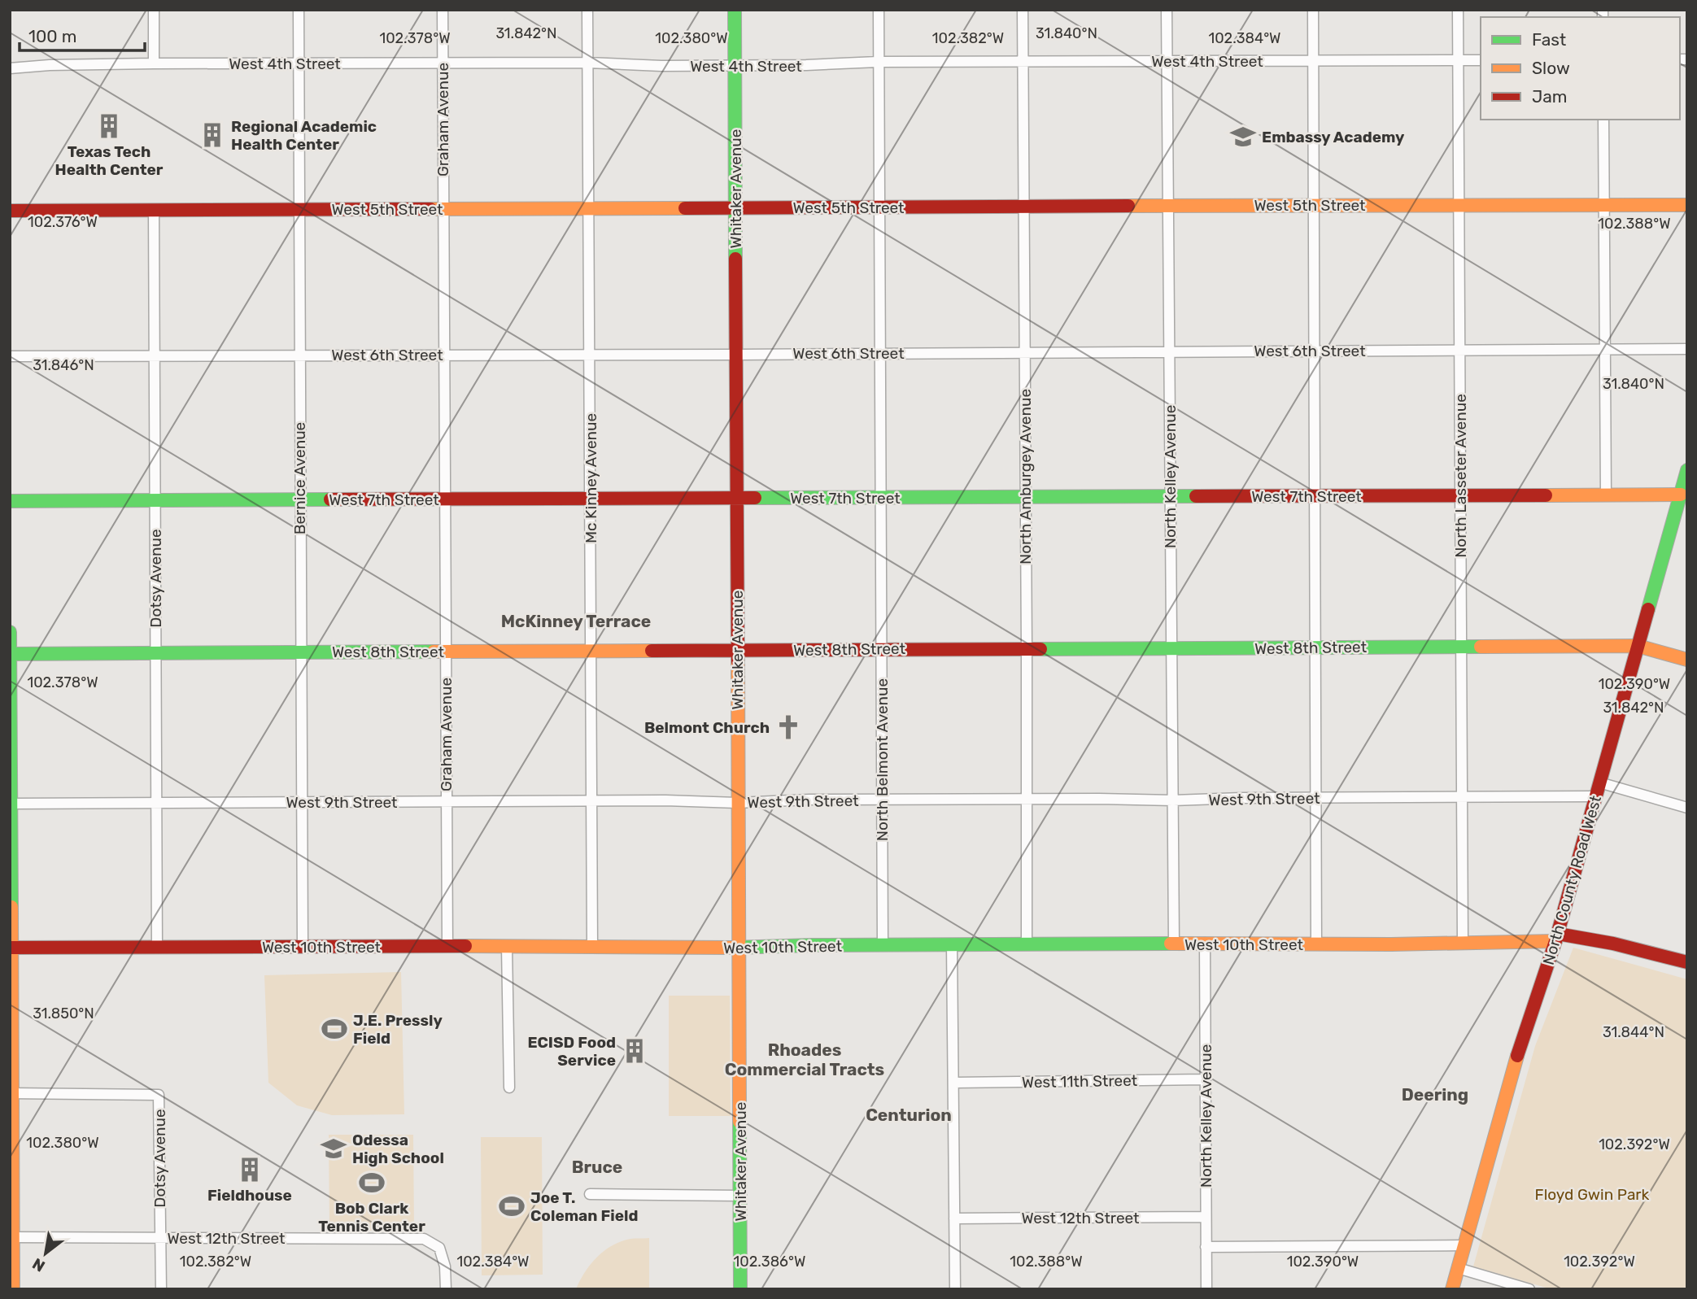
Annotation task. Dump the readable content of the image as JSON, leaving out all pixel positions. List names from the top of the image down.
{
  "streets": {
    "street": [
      "West 4th Street",
      "Graham Avenue",
      "Whitaker Avenue",
      "West 5th Street",
      "West 6th Street",
      "North Lasseter Avenue",
      "North Amburgey Avenue",
      "North Kelley Avenue",
      "Bernice Avenue",
      "Mc Kinney Avenue",
      "West 7th Street",
      "Dotsy Avenue",
      "West 8th Street",
      "North Belmont Avenue",
      "West 9th Street",
      "North County Road West",
      "West 10th Street",
      "West 11th Street",
      "West 12th Street"
    ]
  },
  "crossings": [
    ["West 4th Street", "Graham Avenue"],
    ["West 4th Street", "Whitaker Avenue"],
    ["West 4th Street", "North Lasseter Avenue"],
    ["West 4th Street", "North Amburgey Avenue"],
    ["West 4th Street", "North Kelley Avenue"],
    ["West 4th Street", "Bernice Avenue"],
    ["West 4th Street", "Mc Kinney Avenue"],
    ["West 4th Street", "North Belmont Avenue"],
    ["Graham Avenue", "West 5th Street"],
    ["Graham Avenue", "West 6th Street"],
    ["Graham Avenue", "West 7th Street"],
    ["Graham Avenue", "West 8th Street"],
    ["Graham Avenue", "West 9th Street"],
    ["Graham Avenue", "West 10th Street"],
    ["Whitaker Avenue", "West 5th Street"],
    ["Whitaker Avenue", "West 6th Street"],
    ["Whitaker Avenue", "West 7th Street"],
    ["Whitaker Avenue", "West 8th Street"],
    ["Whitaker Avenue", "West 9th Street"],
    ["Whitaker Avenue", "West 10th Street"],
    ["West 5th Street", "North Lasseter Avenue"],
    ["West 5th Street", "North Amburgey Avenue"],
    ["West 5th Street", "North Kelley Avenue"],
    ["West 5th Street", "Bernice Avenue"],
    ["West 5th Street", "Mc Kinney Avenue"],
    ["West 5th Street", "Dotsy Avenue"],
    ["West 5th Street", "North Belmont Avenue"],
    ["West 6th Street", "North Lasseter Avenue"],
    ["West 6th Street", "North Amburgey Avenue"],
    ["West 6th Street", "North Kelley Avenue"],
    ["West 6th Street", "Bernice Avenue"],
    ["West 6th Street", "Mc Kinney Avenue"],
    ["West 6th Street", "Dotsy Avenue"],
    ["West 6th Street", "North Belmont Avenue"],
    ["North Lasseter Avenue", "West 7th Street"],
    ["North Lasseter Avenue", "West 8th Street"],
    ["North Lasseter Avenue", "West 9th Street"],
    ["North Lasseter Avenue", "West 10th Street"],
    ["North Amburgey Avenue", "West 7th Street"],
    ["North Amburgey Avenue", "West 8th Street"],
    ["North Amburgey Avenue", "West 9th Street"],
    ["North Amburgey Avenue", "West 10th Street"],
    ["North Kelley Avenue", "West 7th Street"],
    ["North Kelley Avenue", "West 8th Street"],
    ["North Kelley Avenue", "West 9th Street"],
    ["North Kelley Avenue", "West 10th Street"],
    ["North Kelley Avenue", "West 11th Street"],
    ["North Kelley Avenue", "West 12th Street"],
    ["Bernice Avenue", "West 7th Street"],
    ["Bernice Avenue", "West 8th Street"],
    ["Bernice Avenue", "West 9th Street"],
    ["Bernice Avenue", "West 10th Street"],
    ["Mc Kinney Avenue", "West 7th Street"],
    ["Mc Kinney Avenue", "West 8th Street"],
    ["Mc Kinney Avenue", "West 9th Street"],
    ["Mc Kinney Avenue", "West 10th Street"],
    ["West 7th Street", "Dotsy Avenue"],
    ["West 7th Street", "North Belmont Avenue"],
    ["West 7th Street", "North County Road West"],
    ["Dotsy Avenue", "West 8th Street"],
    ["Dotsy Avenue", "West 9th Street"],
    ["Dotsy Avenue", "West 10th Street"],
    ["Dotsy Avenue", "West 12th Street"],
    ["West 8th Street", "North Belmont Avenue"],
    ["West 8th Street", "North County Road West"],
    ["North Belmont Avenue", "West 9th Street"],
    ["North Belmont Avenue", "West 10th Street"],
    ["West 9th Street", "North County Road West"],
    ["North County Road West", "West 10th Street"]
  ],
  "districts": [
    "McKinney Terrace",
    "Rhoades Commercial Tracts",
    "Deering",
    "Centurion",
    "Bruce"
  ],
  "parks": ["Floyd Gwin Park"],
  "places": {
    "building": [
      "Texas Tech Health Center",
      "Regional Academic Health Center",
      "ECISD Food Service",
      "Fieldhouse"
    ],
    "school or university": ["Embassy Academy", "Odessa High School"],
    "church": ["Belmont Church"],
    "sports": ["J.E. Pressly Field", "Bob Clark Tennis Center", "Joe T. Coleman Field"]
  },
  "legend": ["Fast", "Slow", "Jam"],
  "scale_bar": "100 m",
  "north": "bottom left",
  "coordinates": [
    "31.842°N",
    "31.840°N",
    "102.378°W",
    "102.380°W",
    "102.382°W",
    "102.384°W",
    "102.376°W",
    "102.388°W",
    "31.846°N",
    "102.390°W",
    "31.850°N",
    "31.844°N",
    "102.392°W",
    "102.386°W"
  ]
}
